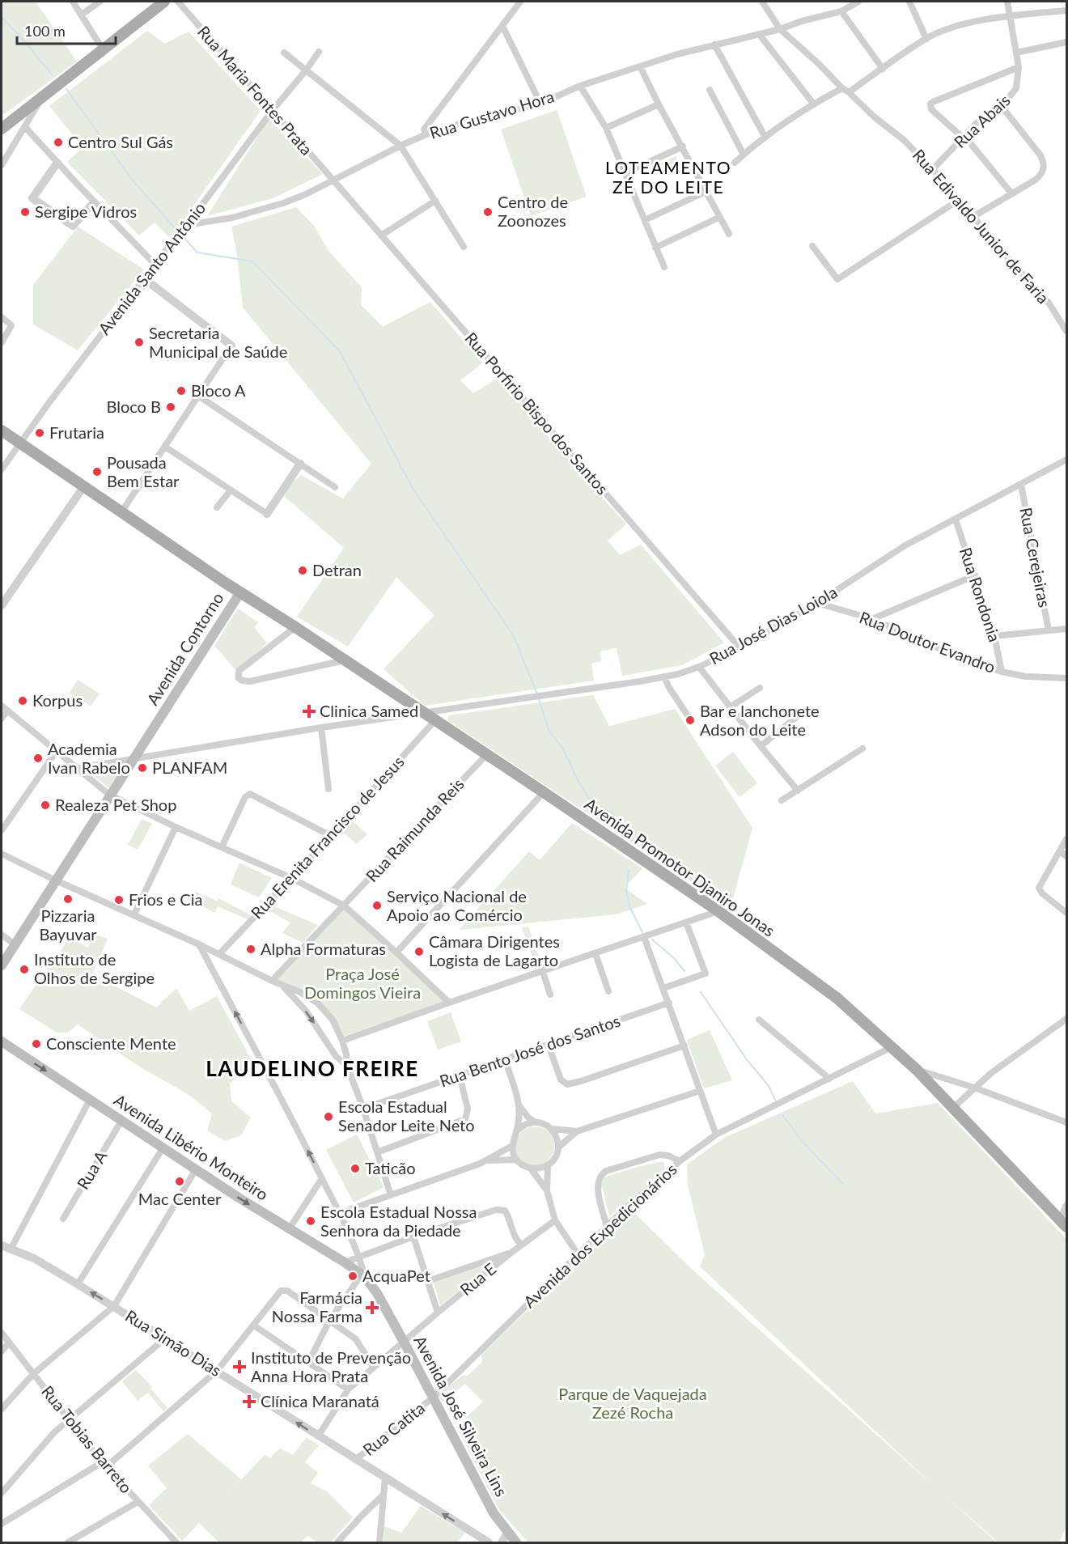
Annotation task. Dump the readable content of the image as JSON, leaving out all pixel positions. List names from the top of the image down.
{
  "streets": {
    "main road": [
      "Avenida Contorno",
      "Avenida Promotor Djaniro Jonas",
      "Avenida Libério Monteiro",
      "Avenida José Silveira Lins"
    ],
    "street": [
      "Rua Maria Fontes Prata",
      "Rua Gustavo Hora",
      "Rua Abais",
      "Rua Edivaldo Junior de Faria",
      "Avenida Santo Antônio",
      "Rua Porfirio Bispo dos Santos",
      "Rua Cerejeiras",
      "Rua Rondonia",
      "Rua José Dias Loiola",
      "Rua Doutor Evandro",
      "Rua Raimunda Reis",
      "Rua Erenita Francisco de Jesus",
      "Rua Bento José dos Santos",
      "Rua A",
      "Avenida dos Expedicionários",
      "Rua E",
      "Rua Simão Dias",
      "Rua Catita",
      "Rua Tobias Barreto"
    ]
  },
  "crossings": [
    ["Rua Maria Fontes Prata", "Rua Gustavo Hora"],
    ["Rua Maria Fontes Prata", "Avenida Santo Antônio"],
    ["Rua Maria Fontes Prata", "Rua Porfirio Bispo dos Santos"],
    ["Rua Gustavo Hora", "Rua Edivaldo Junior de Faria"],
    ["Rua Gustavo Hora", "Avenida Santo Antônio"],
    ["Rua Gustavo Hora", "Rua Porfirio Bispo dos Santos"],
    ["Rua Abais", "Rua Edivaldo Junior de Faria"],
    ["Avenida Santo Antônio", "Avenida Contorno"],
    ["Rua Porfirio Bispo dos Santos", "Rua José Dias Loiola"],
    ["Rua Cerejeiras", "Rua José Dias Loiola"],
    ["Rua Rondonia", "Rua José Dias Loiola"],
    ["Rua Rondonia", "Rua Doutor Evandro"],
    ["Rua José Dias Loiola", "Rua Doutor Evandro"],
    ["Rua José Dias Loiola", "Avenida Contorno"],
    ["Rua José Dias Loiola", "Avenida Promotor Djaniro Jonas"],
    ["Avenida Contorno", "Avenida Promotor Djaniro Jonas"],
    ["Rua Raimunda Reis", "Avenida Promotor Djaniro Jonas"],
    ["Rua Erenita Francisco de Jesus", "Avenida Promotor Djaniro Jonas"],
    ["Avenida Promotor Djaniro Jonas", "Avenida dos Expedicionários"],
    ["Avenida Libério Monteiro", "Rua A"],
    ["Avenida Libério Monteiro", "Avenida José Silveira Lins"],
    ["Avenida dos Expedicionários", "Avenida José Silveira Lins"],
    ["Avenida dos Expedicionários", "Rua Catita"],
    ["Rua E", "Rua Simão Dias"],
    ["Rua E", "Avenida José Silveira Lins"],
    ["Rua Simão Dias", "Rua Catita"],
    ["Avenida José Silveira Lins", "Rua Catita"]
  ],
  "one_way": ["Avenida Libério Monteiro"],
  "districts": ["LOTEAMENTO ZÉ DO LEITE", "LAUDELINO FREIRE"],
  "parks": ["Praça José Domingos Vieira", "Parque de Vaquejada Zezé Rocha"],
  "places": {
    "other": [
      "Centro Sul Gás",
      "Sergipe Vidros",
      "Centro de Zoonozes",
      "Secretaria Municipal de Saúde",
      "Bloco A",
      "Bloco B",
      "Frutaria",
      "Pousada Bem Estar",
      "Detran",
      "Korpus",
      "Bar e lanchonete Adson do Leite",
      "Academia Ivan Rabelo",
      "PLANFAM",
      "Realeza Pet Shop",
      "Pizzaria Bayuvar",
      "Frios e Cia",
      "Serviço Nacional de Apoio ao Comércio",
      "Alpha Formaturas",
      "Câmara Dirigentes Logista de Lagarto",
      "Instituto de Olhos de Sergipe",
      "Consciente Mente",
      "Escola Estadual Senador Leite Neto",
      "Taticão",
      "Mac Center",
      "Escola Estadual Nossa Senhora da Piedade",
      "AcquaPet"
    ],
    "health": [
      "Clinica Samed",
      "Farmácia Nossa Farma",
      "Instituto de Prevenção Anna Hora Prata",
      "Clínica Maranatá"
    ]
  },
  "scale_bar": "100 m"
}
